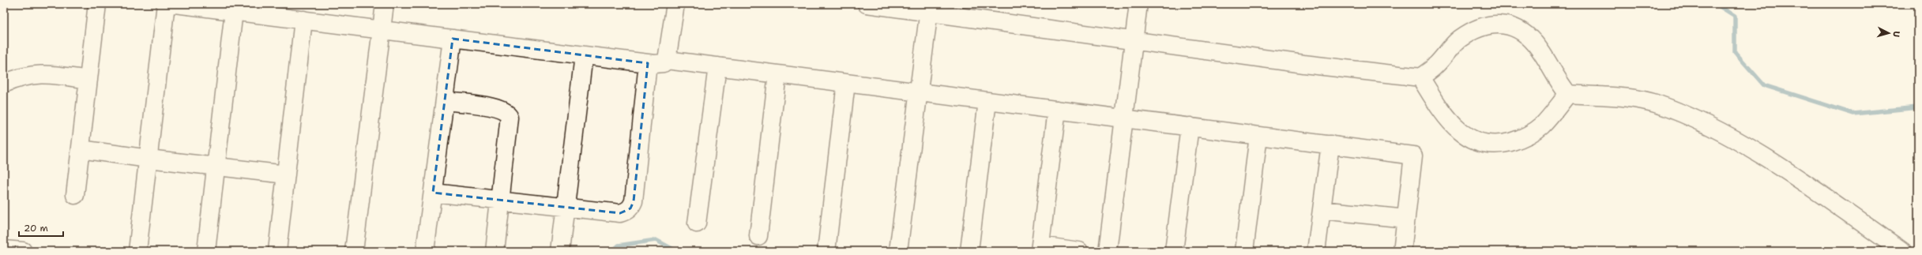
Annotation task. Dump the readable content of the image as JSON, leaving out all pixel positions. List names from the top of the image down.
{
  "scale_bar": "20 m",
  "north": "right"
}
